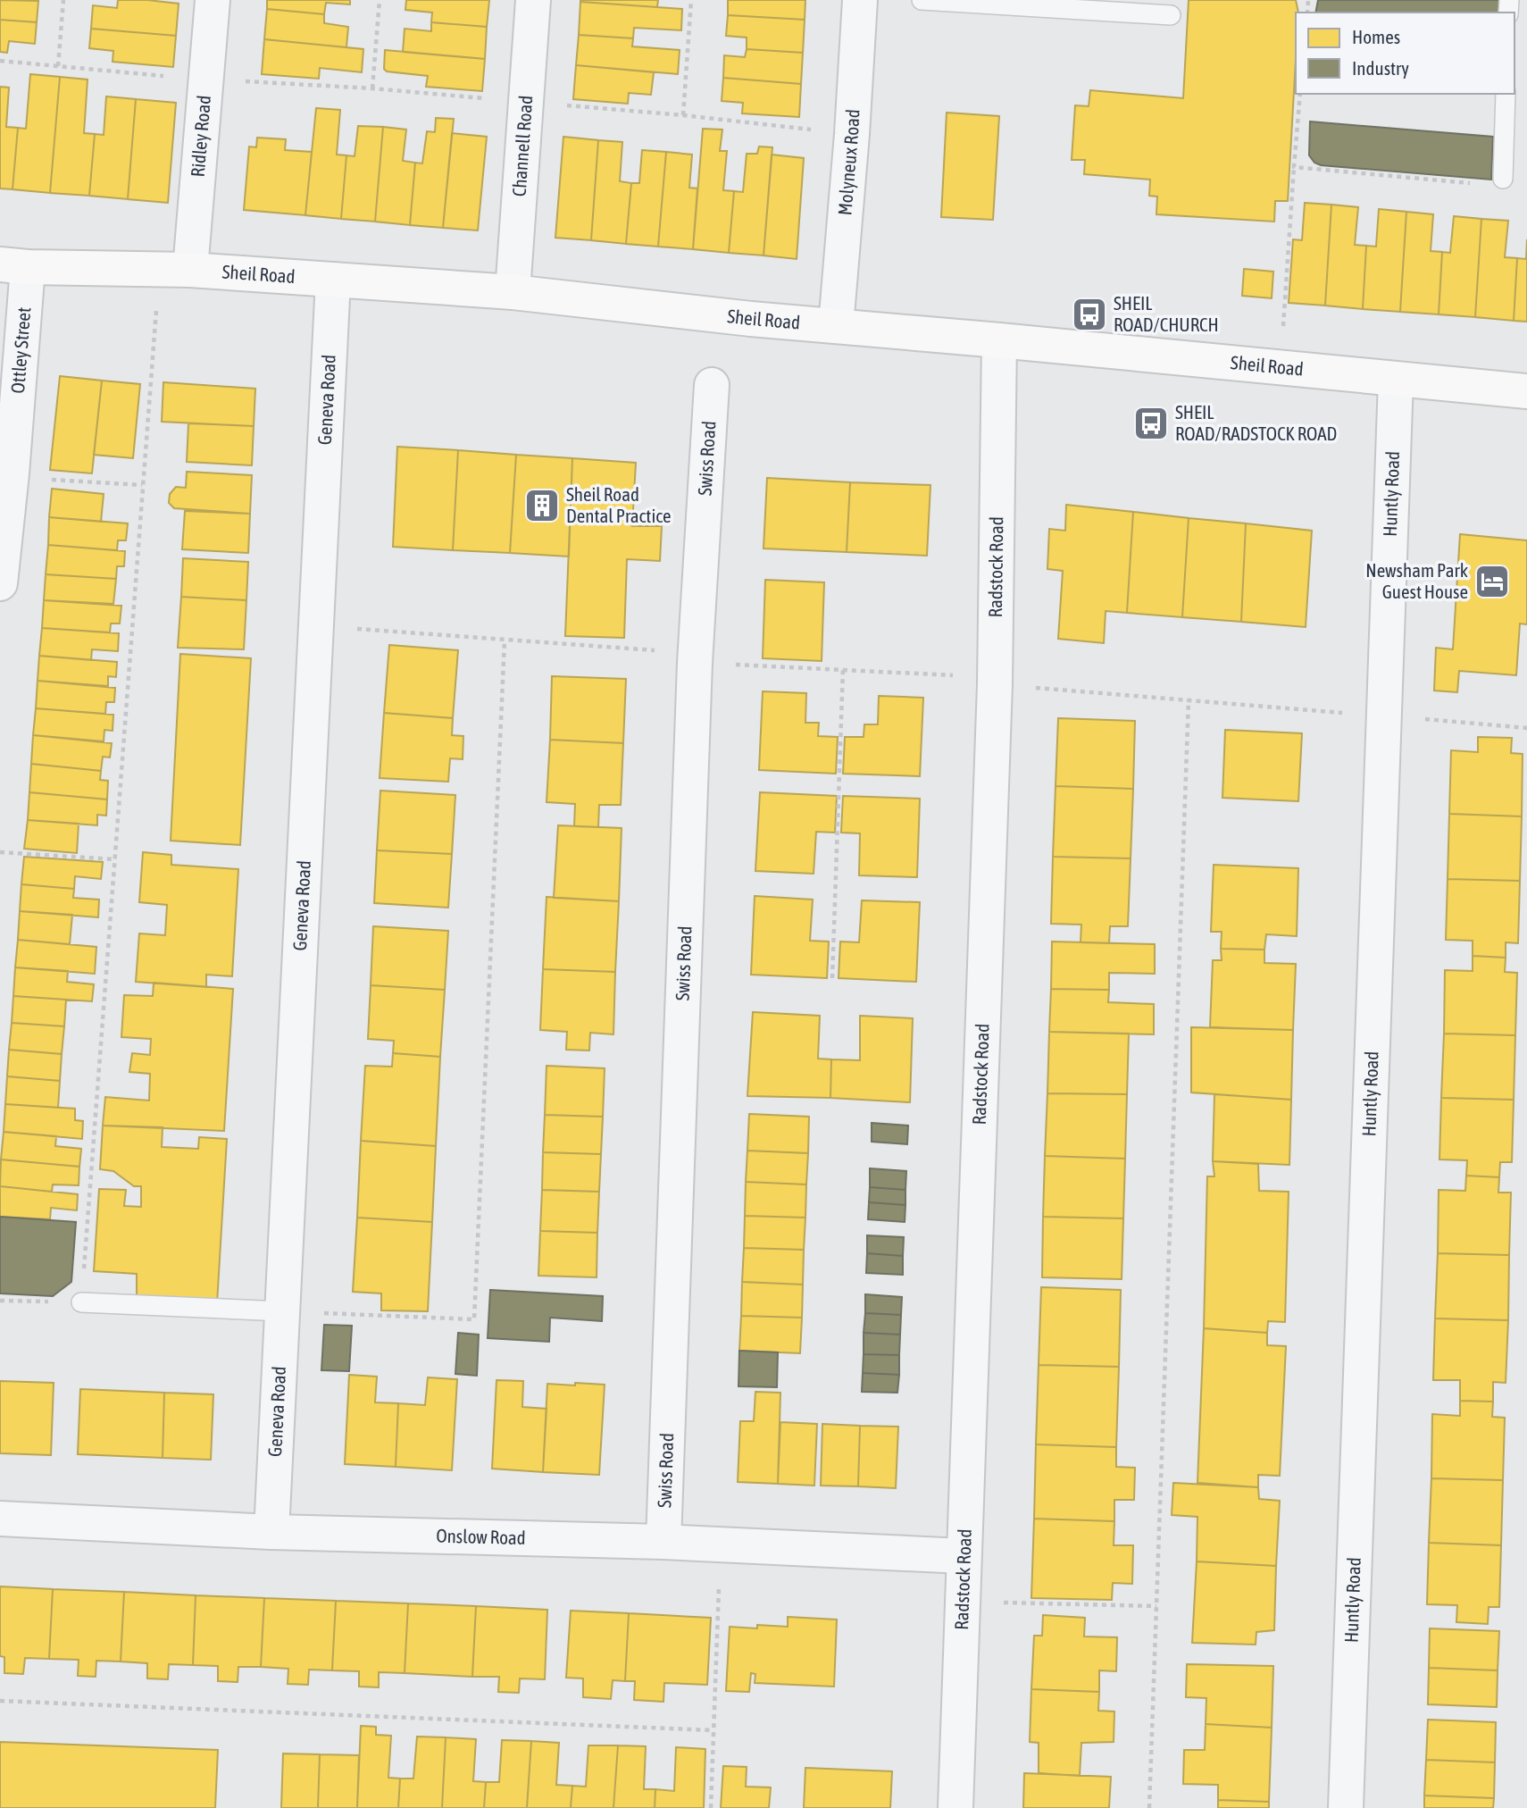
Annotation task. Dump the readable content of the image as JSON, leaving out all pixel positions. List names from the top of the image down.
{
  "streets": {
    "main road": ["Sheil Road"],
    "street": [
      "Ridley Road",
      "Channell Road",
      "Molyneux Road",
      "Ottley Street",
      "Geneva Road",
      "Swiss Road",
      "Huntly Road",
      "Radstock Road",
      "Onslow Road"
    ]
  },
  "crossings": [
    ["Ridley Road", "Sheil Road"],
    ["Channell Road", "Sheil Road"],
    ["Molyneux Road", "Sheil Road"],
    ["Sheil Road", "Ottley Street"],
    ["Sheil Road", "Geneva Road"],
    ["Sheil Road", "Huntly Road"],
    ["Sheil Road", "Radstock Road"],
    ["Geneva Road", "Onslow Road"],
    ["Swiss Road", "Onslow Road"],
    ["Radstock Road", "Onslow Road"]
  ],
  "places": {
    "bus stop": ["SHEIL ROAD/CHURCH", "SHEIL ROAD/RADSTOCK ROAD"],
    "building": ["Sheil Road Dental Practice"],
    "hotel": ["Newsham Park Guest House"]
  },
  "legend": ["Homes", "Industry"]
}
